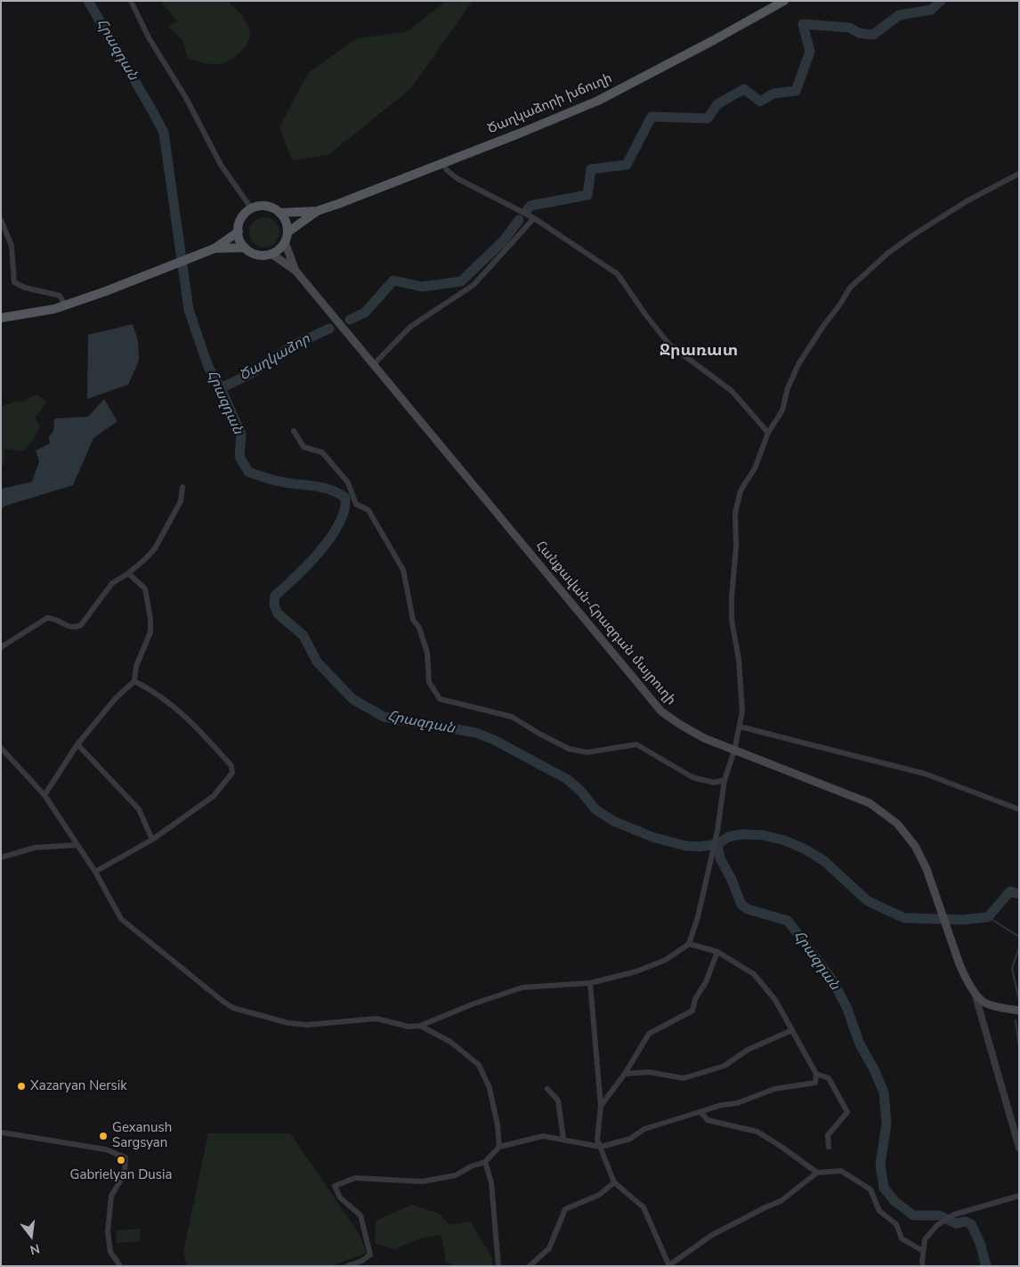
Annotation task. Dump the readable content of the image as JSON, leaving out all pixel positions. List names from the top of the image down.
{
  "streets": {
    "main road": ["Ծաղկաձորի խճուղի", "Հանքավան-Հրազդան մայրուղի"]
  },
  "crossings": [
    ["Ծաղկաձորի խճուղի", "Հանքավան-Հրազդան մայրուղի"]
  ],
  "districts": ["Ջրառատ"],
  "water": ["Հրազդան", "Ծաղկաձոր"],
  "places": ["Xazaryan Nersik", "Gexanush Sargsyan", "Gabrielyan Dusia"],
  "north": "bottom"
}
